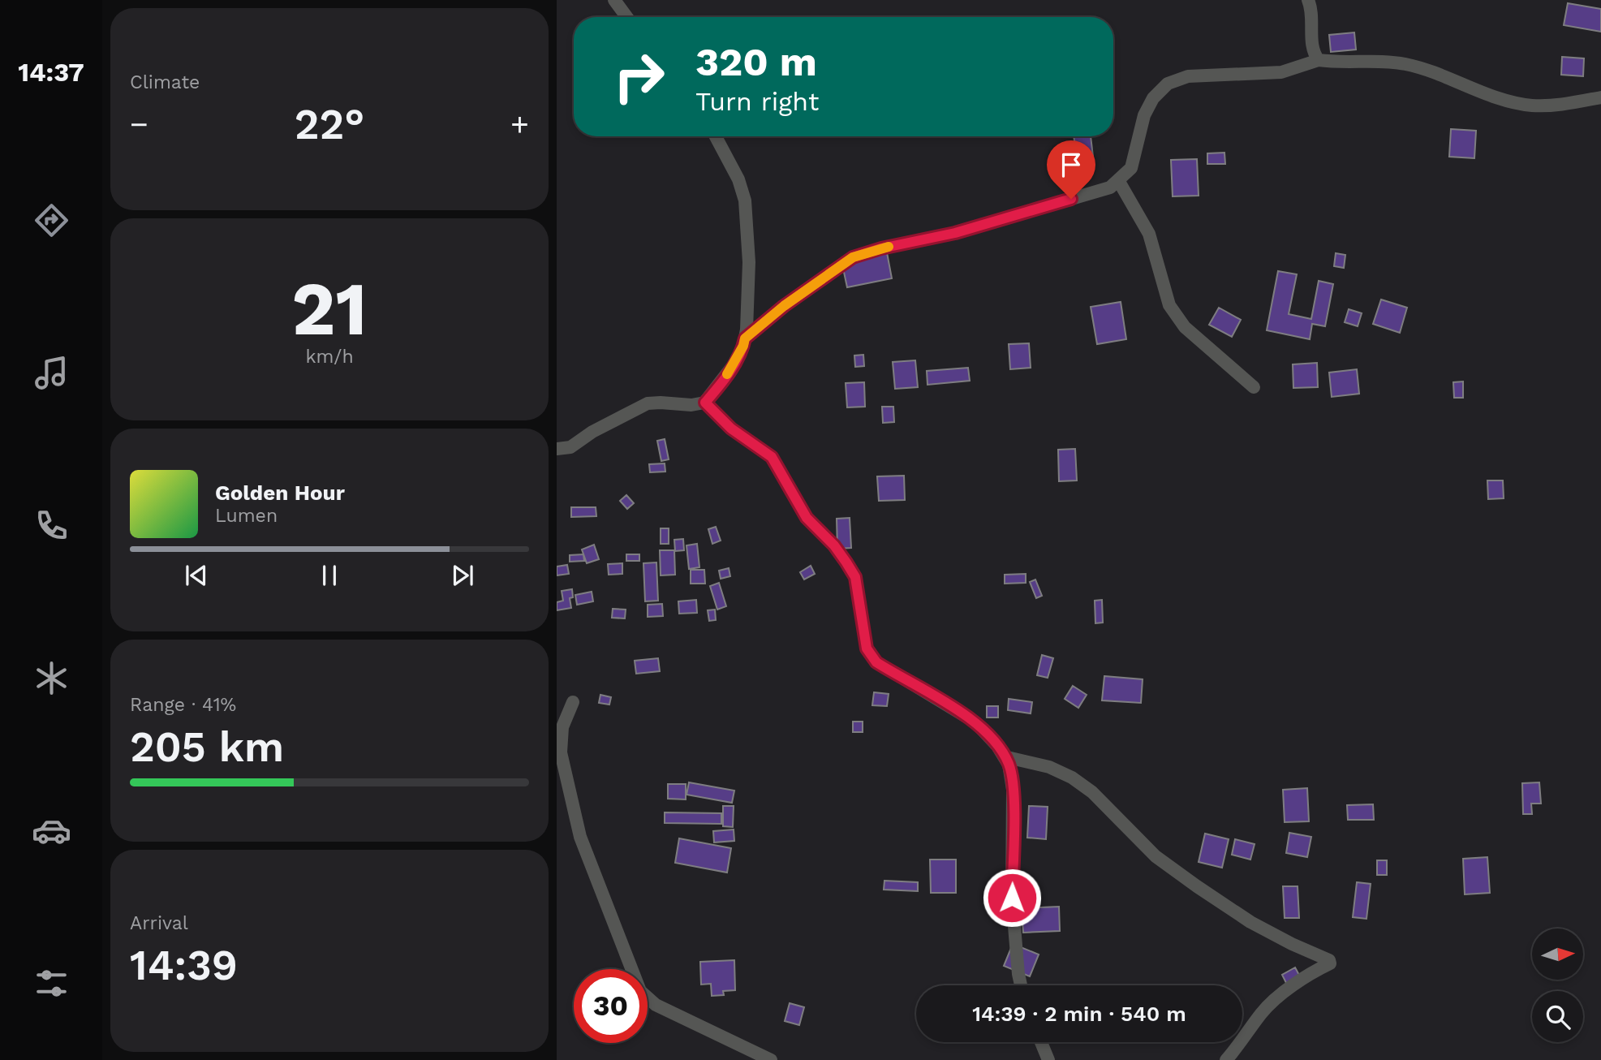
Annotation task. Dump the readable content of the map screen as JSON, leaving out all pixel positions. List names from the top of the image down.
{
  "north": "right",
  "page": {
    "tabs": "14:37",
    "tile": [
      "Climate",
      ["21", "km/h"],
      ["Range · 41%", "205 km"],
      ["Arrival", "14:39"]
    ],
    "turn": ["320 m", "Turn right"],
    "heat": ["−", "22°", "+"],
    "song": ["Golden Hour", "Lumen"],
    "limit": "30",
    "trip": "14:39 · 2 min · 540 m"
  }
}
